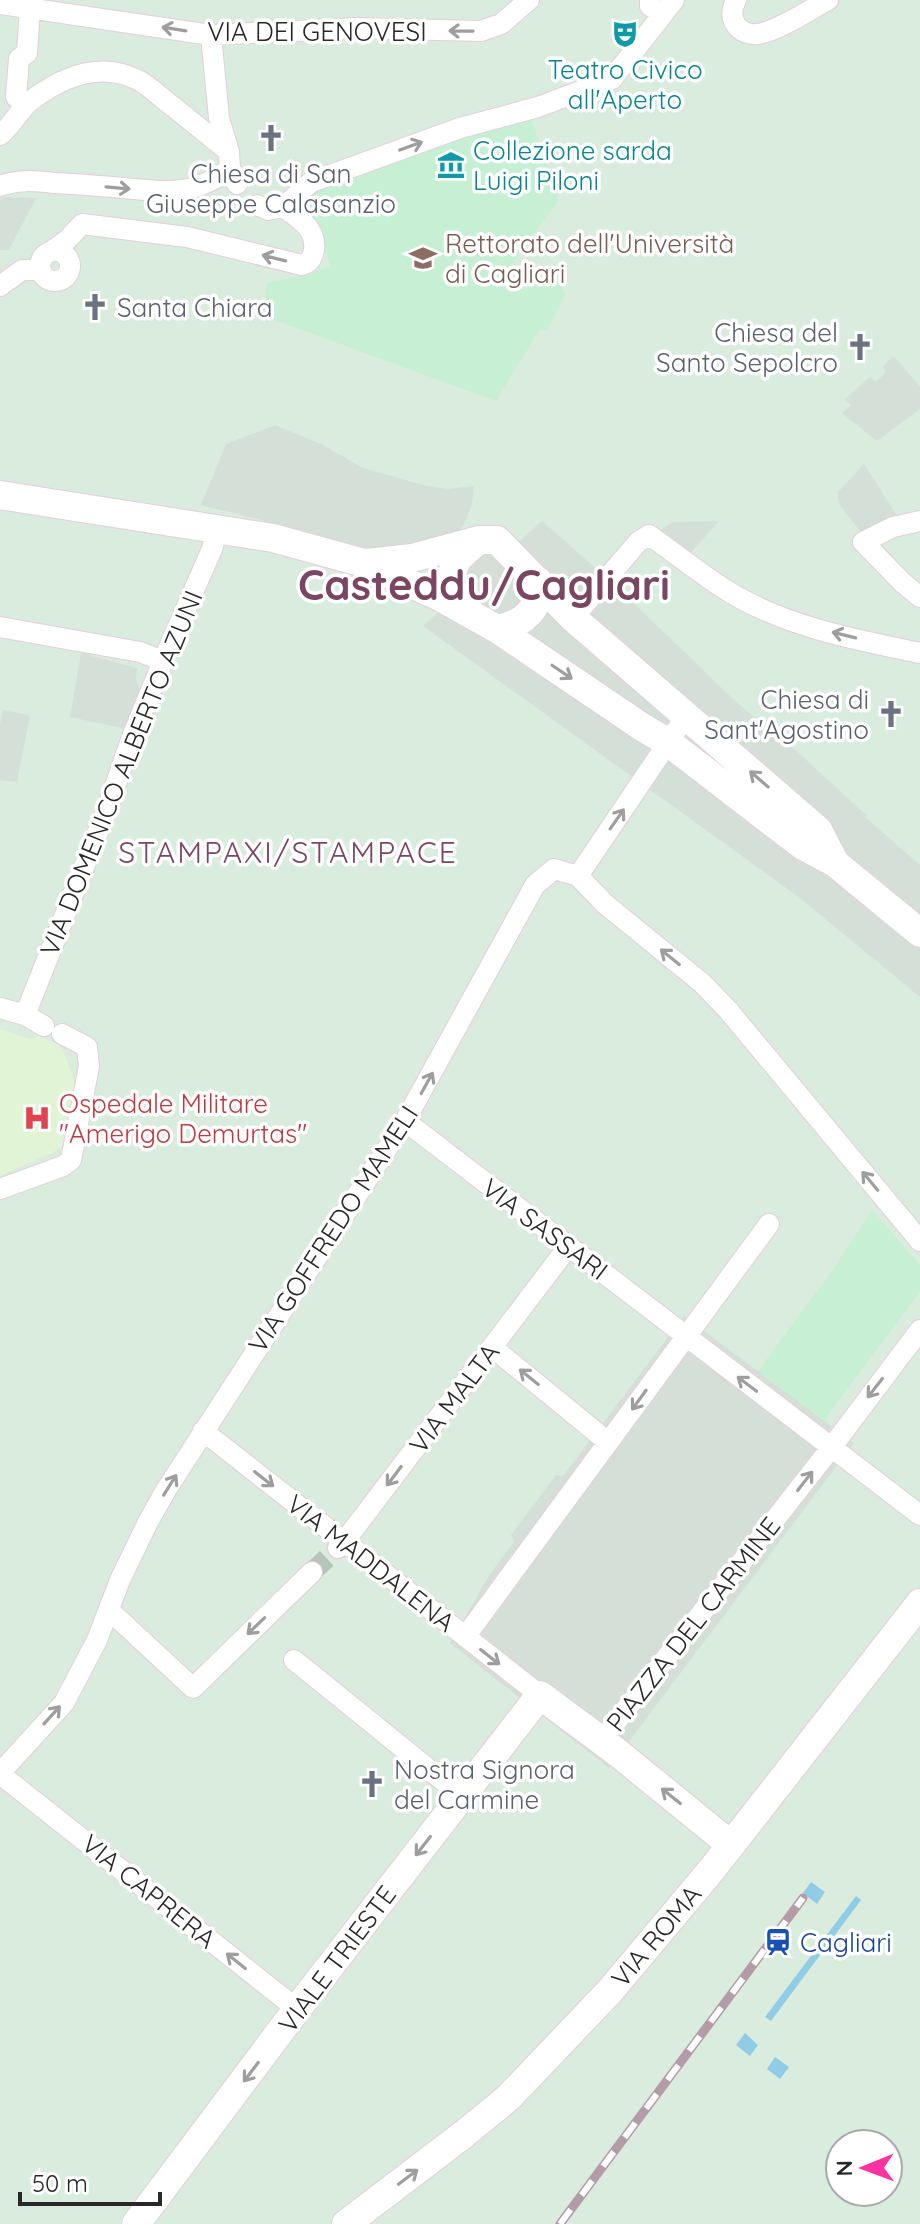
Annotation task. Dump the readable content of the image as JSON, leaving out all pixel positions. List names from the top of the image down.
{
  "streets": {
    "street": [
      "VIA DEI GENOVESI",
      "VIA DOMENICO ALBERTO AZUNI",
      "VIA GOFFREDO MAMELI",
      "VIA SASSARI",
      "VIA MALTA",
      "VIA MADDALENA",
      "PIAZZA DEL CARMINE",
      "VIA CAPRERA",
      "VIA ROMA",
      "VIALE TRIESTE"
    ]
  },
  "crossings": [
    ["VIA GOFFREDO MAMELI", "VIA SASSARI"],
    ["VIA GOFFREDO MAMELI", "VIA MADDALENA"],
    ["VIA GOFFREDO MAMELI", "VIA CAPRERA"],
    ["VIA SASSARI", "VIA MALTA"],
    ["VIA SASSARI", "PIAZZA DEL CARMINE"],
    ["VIA MALTA", "VIA MADDALENA"],
    ["VIA MADDALENA", "PIAZZA DEL CARMINE"],
    ["VIA MADDALENA", "VIALE TRIESTE"],
    ["PIAZZA DEL CARMINE", "VIALE TRIESTE"],
    ["VIA CAPRERA", "VIALE TRIESTE"]
  ],
  "one_way": [
    "VIA GOFFREDO MAMELI",
    "VIA CAPRERA",
    "VIA ROMA",
    "VIALE TRIESTE"
  ],
  "districts": ["Casteddu/Cagliari", "STAMPAXI/STAMPACE"],
  "places": {
    "theatre": ["Teatro Civico all'Aperto"],
    "church": [
      "Chiesa di San Giuseppe Calasanzio",
      "Santa Chiara",
      "Chiesa del Santo Sepolcro",
      "Chiesa di Sant'Agostino",
      "Nostra Signora del Carmine"
    ],
    "museum": ["Collezione sarda Luigi Piloni"],
    "school or university": ["Rettorato dell'Università di Cagliari"],
    "hospital": ["Ospedale Militare \"Amerigo Demurtas\""],
    "station": ["Cagliari"]
  },
  "scale_bar": "50 m",
  "north": "left"
}
